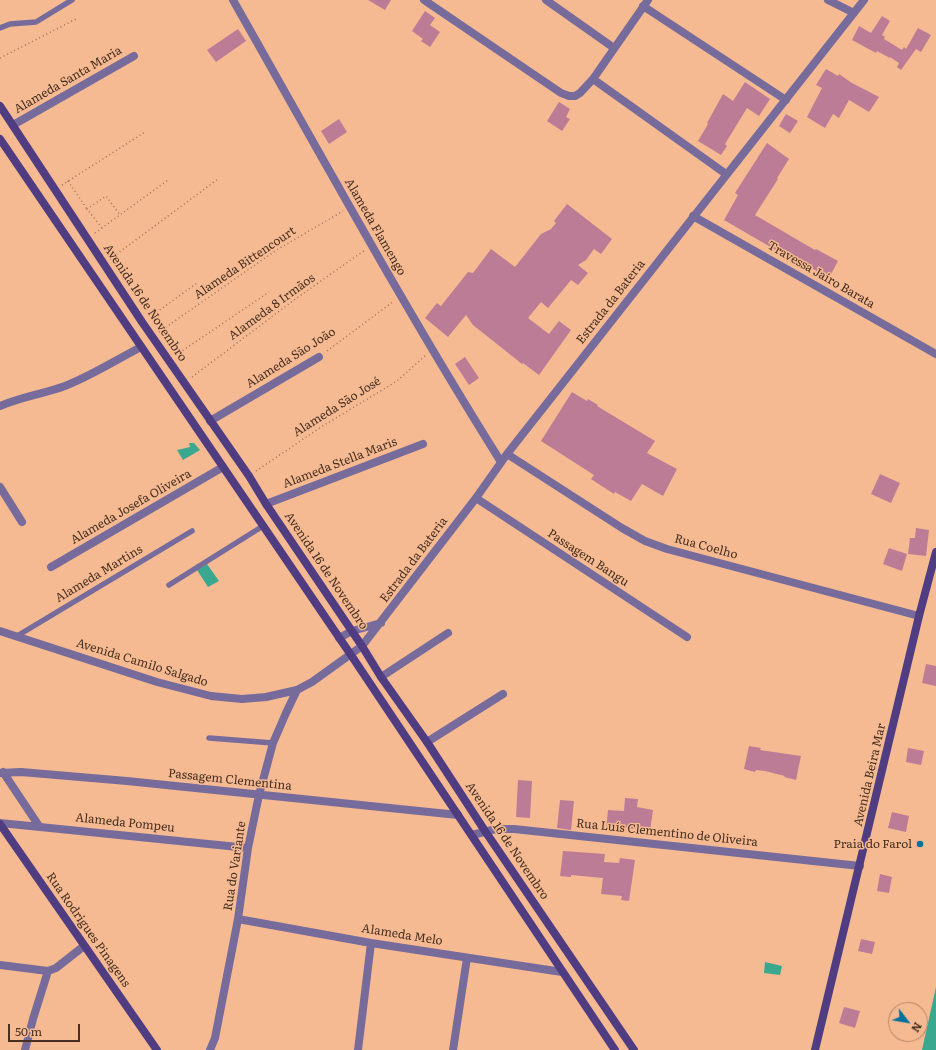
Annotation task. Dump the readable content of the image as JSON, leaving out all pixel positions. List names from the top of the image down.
{
  "streets": {
    "main road": ["Avenida 16 de Novembro", "Avenida Beira Mar", "Rua Rodrigues Pinagens"],
    "street": [
      "Alameda Santa Maria",
      "Alameda Flamengo",
      "Travessa Jairo Barata",
      "Estrada da Bateria",
      "Alameda São João",
      "Alameda Stella Maris",
      "Alameda Josefa Oliveira",
      "Rua Coelho",
      "Passagem Bangu",
      "Avenida Camilo Salgado",
      "Passagem Clementina",
      "Alameda Pompeu",
      "Rua Luís Clementino de Oliveira",
      "Rua do Variante",
      "Alameda Melo"
    ],
    "lane": ["Alameda Martins"],
    "path": ["Alameda Bittencourt", "Alameda 8 Irmãos", "Alameda São José"]
  },
  "crossings": [
    ["Alameda Santa Maria", "Avenida 16 de Novembro"],
    ["Alameda Flamengo", "Alameda Bittencourt"],
    ["Alameda Flamengo", "Estrada da Bateria"],
    ["Alameda Flamengo", "Alameda 8 Irmãos"],
    ["Alameda Flamengo", "Alameda São João"],
    ["Alameda Flamengo", "Alameda São José"],
    ["Alameda Bittencourt", "Avenida 16 de Novembro"],
    ["Travessa Jairo Barata", "Estrada da Bateria"],
    ["Estrada da Bateria", "Avenida 16 de Novembro"],
    ["Estrada da Bateria", "Rua Coelho"],
    ["Estrada da Bateria", "Passagem Bangu"],
    ["Estrada da Bateria", "Avenida Camilo Salgado"],
    ["Avenida 16 de Novembro", "Alameda 8 Irmãos"],
    ["Avenida 16 de Novembro", "Alameda São João"],
    ["Avenida 16 de Novembro", "Alameda São José"],
    ["Avenida 16 de Novembro", "Alameda Stella Maris"],
    ["Avenida 16 de Novembro", "Avenida Camilo Salgado"],
    ["Avenida 16 de Novembro", "Rua Luís Clementino de Oliveira"],
    ["Rua Coelho", "Avenida Beira Mar"],
    ["Alameda Martins", "Avenida Camilo Salgado"],
    ["Avenida Camilo Salgado", "Rua do Variante"],
    ["Avenida Beira Mar", "Rua Luís Clementino de Oliveira"],
    ["Passagem Clementina", "Rua do Variante"],
    ["Alameda Pompeu", "Rua do Variante"],
    ["Alameda Pompeu", "Rua Rodrigues Pinagens"],
    ["Rua do Variante", "Alameda Melo"]
  ],
  "places": ["Praia do Farol"],
  "scale_bar": "50 m",
  "north": "bottom right"
}
